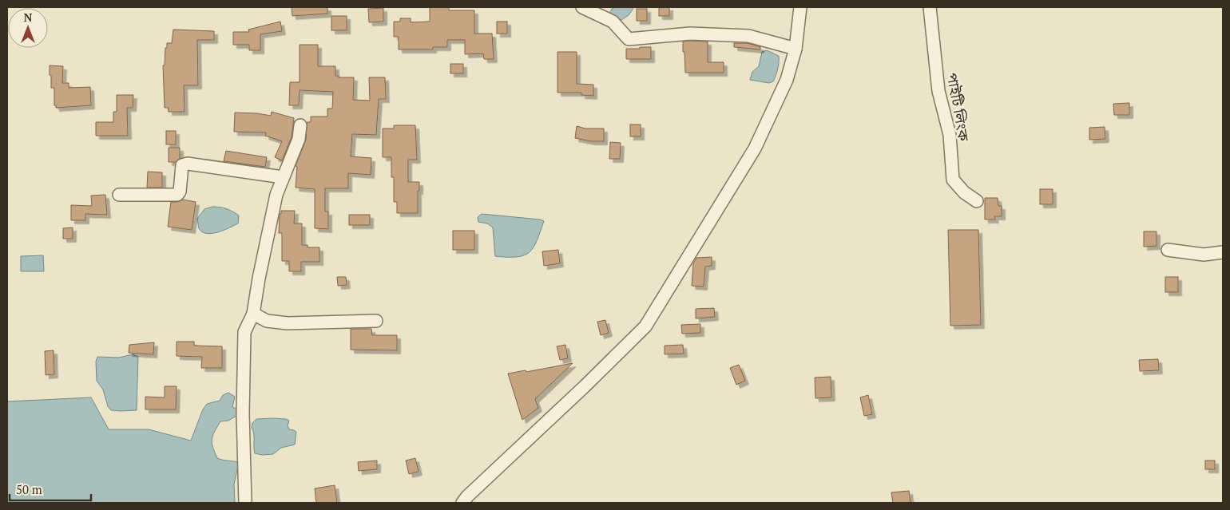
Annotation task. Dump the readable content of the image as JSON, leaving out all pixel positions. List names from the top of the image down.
{
  "streets": {
    "street": ["পাইটি লিংক"]
  },
  "scale_bar": "50 m",
  "north": "top"
}
